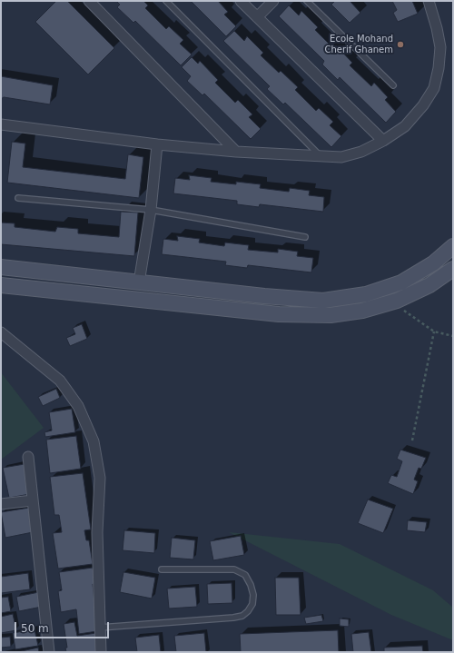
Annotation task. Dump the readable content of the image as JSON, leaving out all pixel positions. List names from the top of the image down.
{
  "places": ["Ecole Mohand Cherif Ghanem"],
  "scale_bar": "50 m"
}
